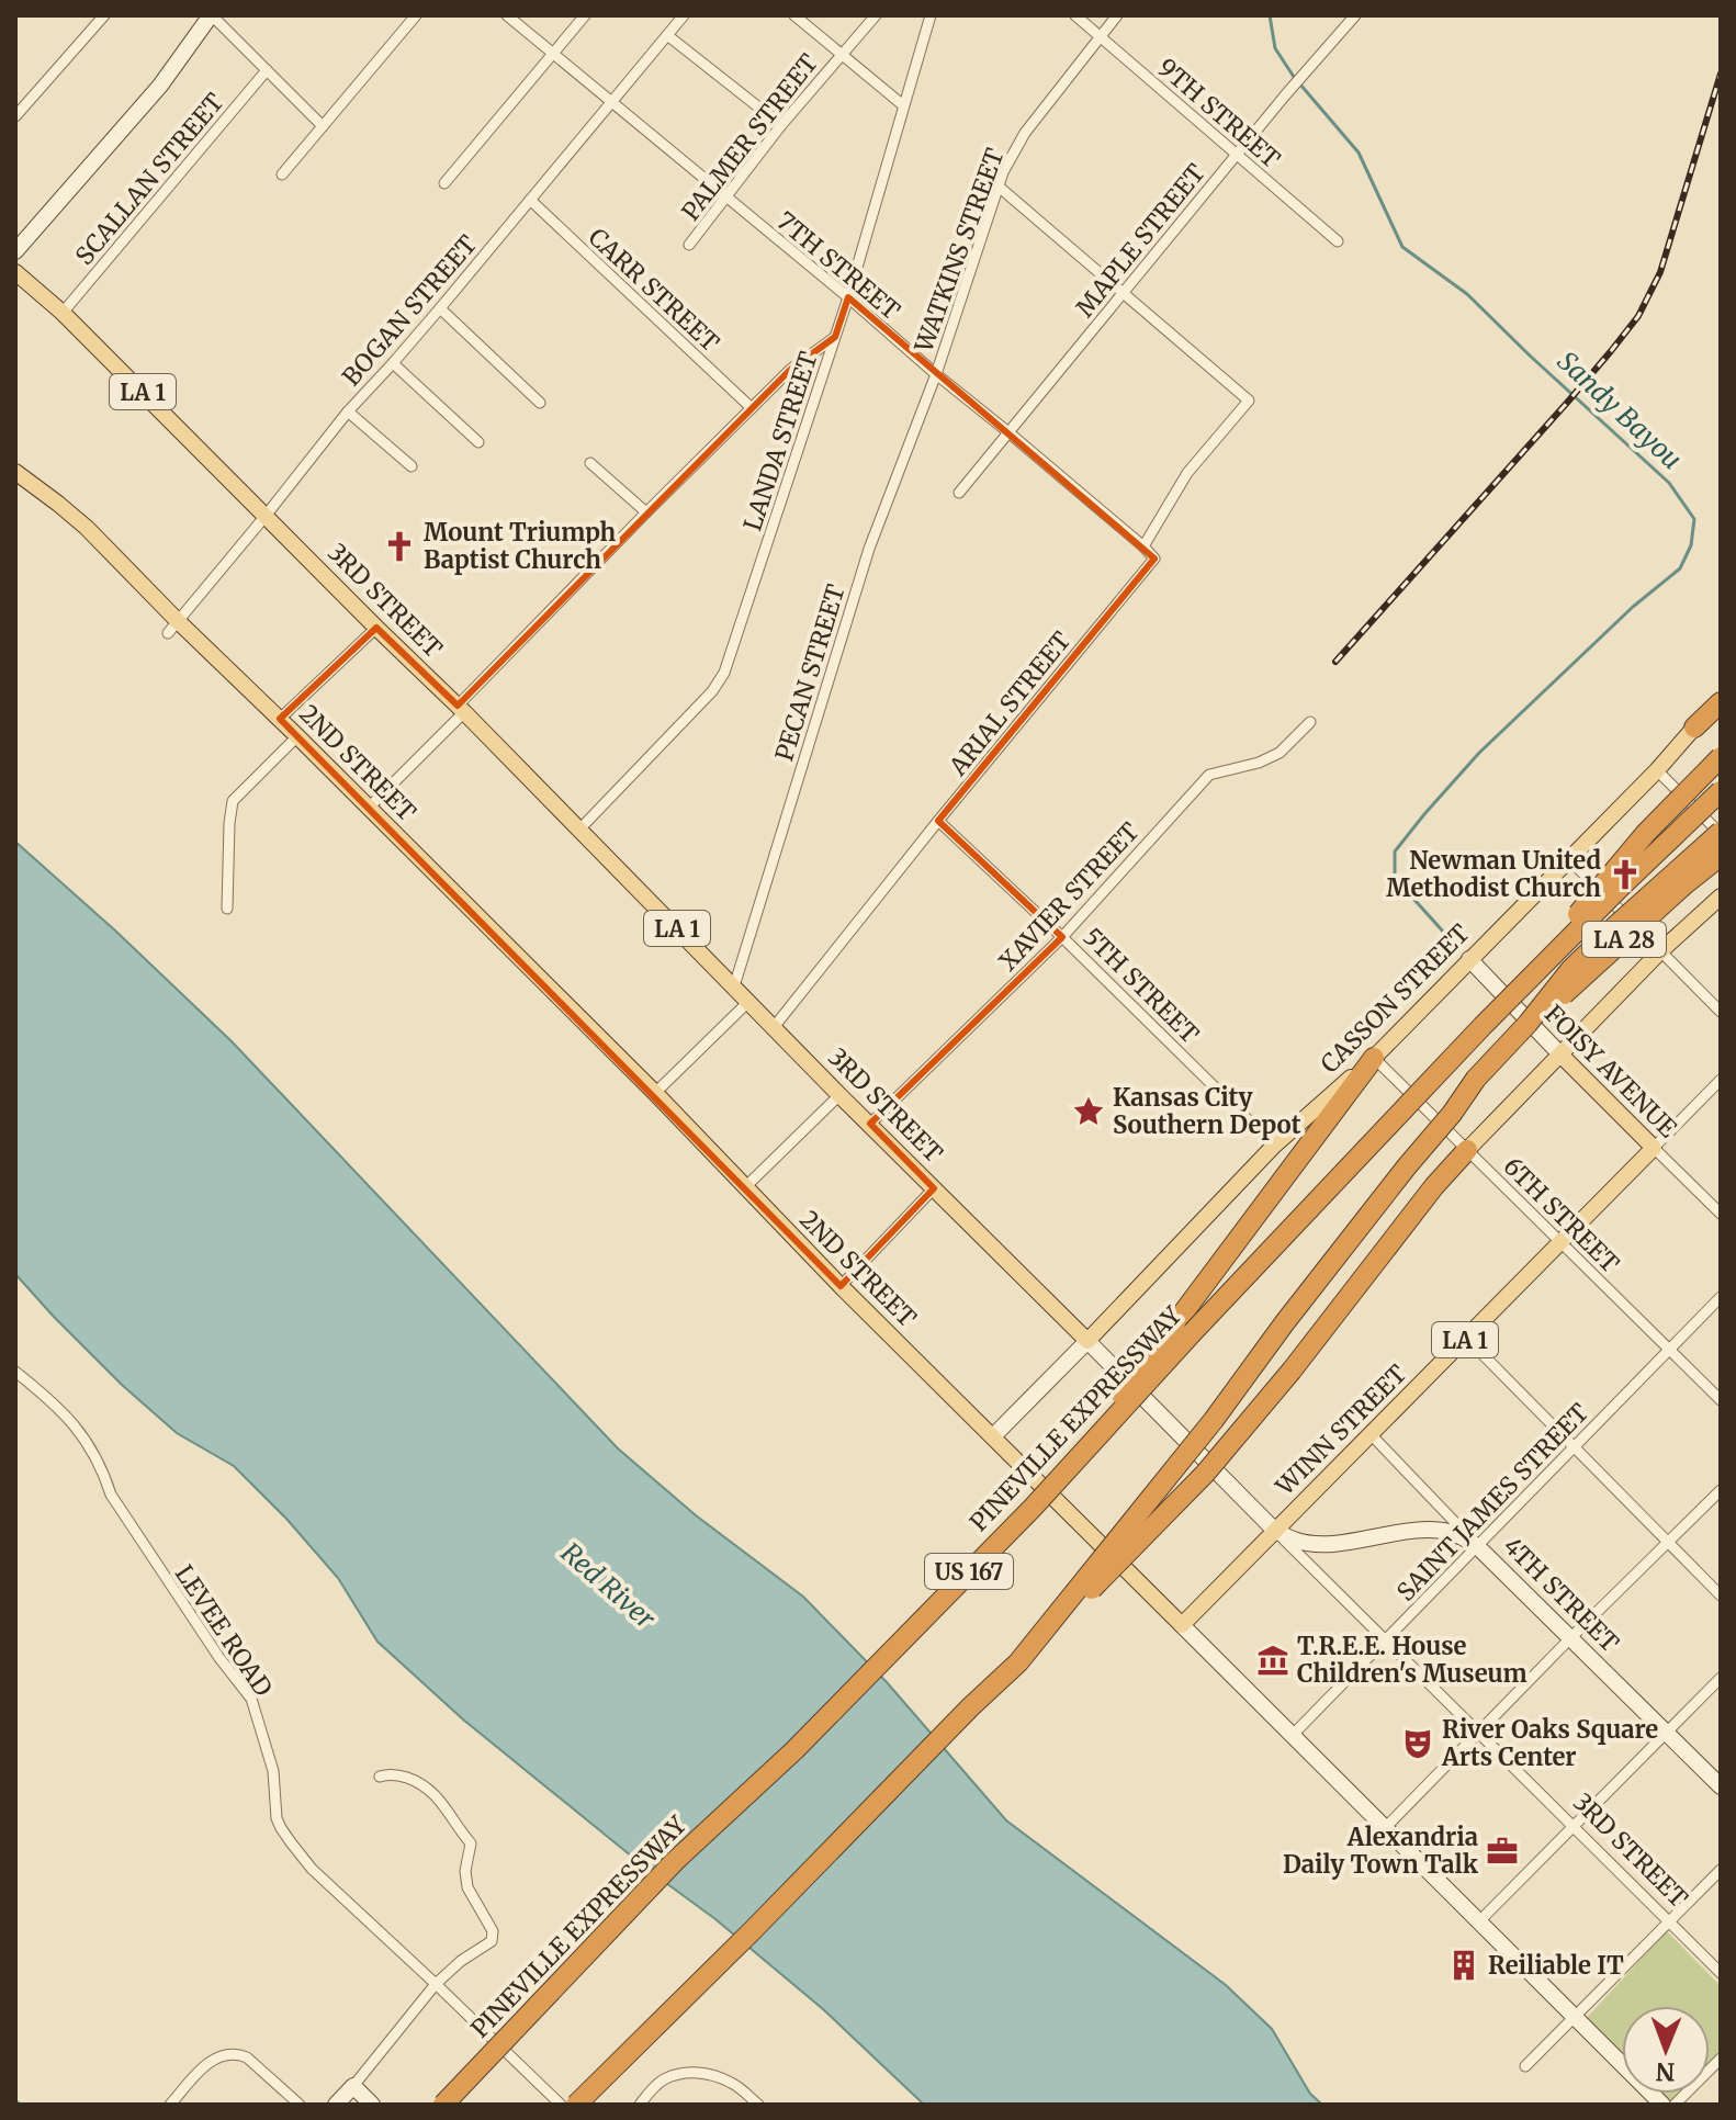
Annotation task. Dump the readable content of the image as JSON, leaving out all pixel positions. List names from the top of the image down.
{
  "streets": {
    "highway": ["LA 28", "PINEVILLE EXPRESSWAY", "US 167"],
    "main road": [
      "LA 1",
      "3RD STREET",
      "2ND STREET",
      "CASSON STREET",
      "FOISY AVENUE",
      "WINN STREET",
      "4TH STREET"
    ],
    "street": [
      "9TH STREET",
      "PALMER STREET",
      "SCALLAN STREET",
      "MAPLE STREET",
      "WATKINS STREET",
      "7TH STREET",
      "CARR STREET",
      "BOGAN STREET",
      "LANDA STREET",
      "PECAN STREET",
      "ARIAL STREET",
      "XAVIER STREET",
      "5TH STREET",
      "6TH STREET",
      "SAINT JAMES STREET",
      "LEVEE ROAD"
    ]
  },
  "crossings": [
    ["9TH STREET", "MAPLE STREET"],
    ["9TH STREET", "WATKINS STREET"],
    ["PALMER STREET", "7TH STREET"],
    ["SCALLAN STREET", "3RD STREET"],
    ["MAPLE STREET", "7TH STREET"],
    ["MAPLE STREET", "ARIAL STREET"],
    ["WATKINS STREET", "7TH STREET"],
    ["WATKINS STREET", "PECAN STREET"],
    ["7TH STREET", "BOGAN STREET"],
    ["7TH STREET", "LANDA STREET"],
    ["7TH STREET", "PECAN STREET"],
    ["7TH STREET", "ARIAL STREET"],
    ["CARR STREET", "BOGAN STREET"],
    ["BOGAN STREET", "3RD STREET"],
    ["BOGAN STREET", "2ND STREET"],
    ["LANDA STREET", "3RD STREET"],
    ["3RD STREET", "PECAN STREET"],
    ["3RD STREET", "ARIAL STREET"],
    ["3RD STREET", "XAVIER STREET"],
    ["3RD STREET", "CASSON STREET"],
    ["3RD STREET", "WINN STREET"],
    ["3RD STREET", "SAINT JAMES STREET"],
    ["ARIAL STREET", "5TH STREET"],
    ["2ND STREET", "CASSON STREET"],
    ["2ND STREET", "WINN STREET"],
    ["2ND STREET", "SAINT JAMES STREET"],
    ["XAVIER STREET", "5TH STREET"],
    ["LA 28", "PINEVILLE EXPRESSWAY"],
    ["LA 28", "US 167"],
    ["5TH STREET", "CASSON STREET"],
    ["CASSON STREET", "FOISY AVENUE"],
    ["CASSON STREET", "6TH STREET"],
    ["FOISY AVENUE", "WINN STREET"],
    ["6TH STREET", "WINN STREET"],
    ["6TH STREET", "SAINT JAMES STREET"],
    ["PINEVILLE EXPRESSWAY", "US 167"],
    ["WINN STREET", "4TH STREET"],
    ["SAINT JAMES STREET", "4TH STREET"]
  ],
  "water": ["Sandy Bayou", "Red River"],
  "places": {
    "church": ["Mount Triumph Baptist Church", "Newman United Methodist Church"],
    "place": ["Kansas City Southern Depot"],
    "museum": ["T.R.E.E. House Children's Museum"],
    "theatre": ["River Oaks Square Arts Center"],
    "office": ["Alexandria Daily Town Talk"],
    "building": ["Reiliable IT"]
  },
  "north": "bottom"
}
